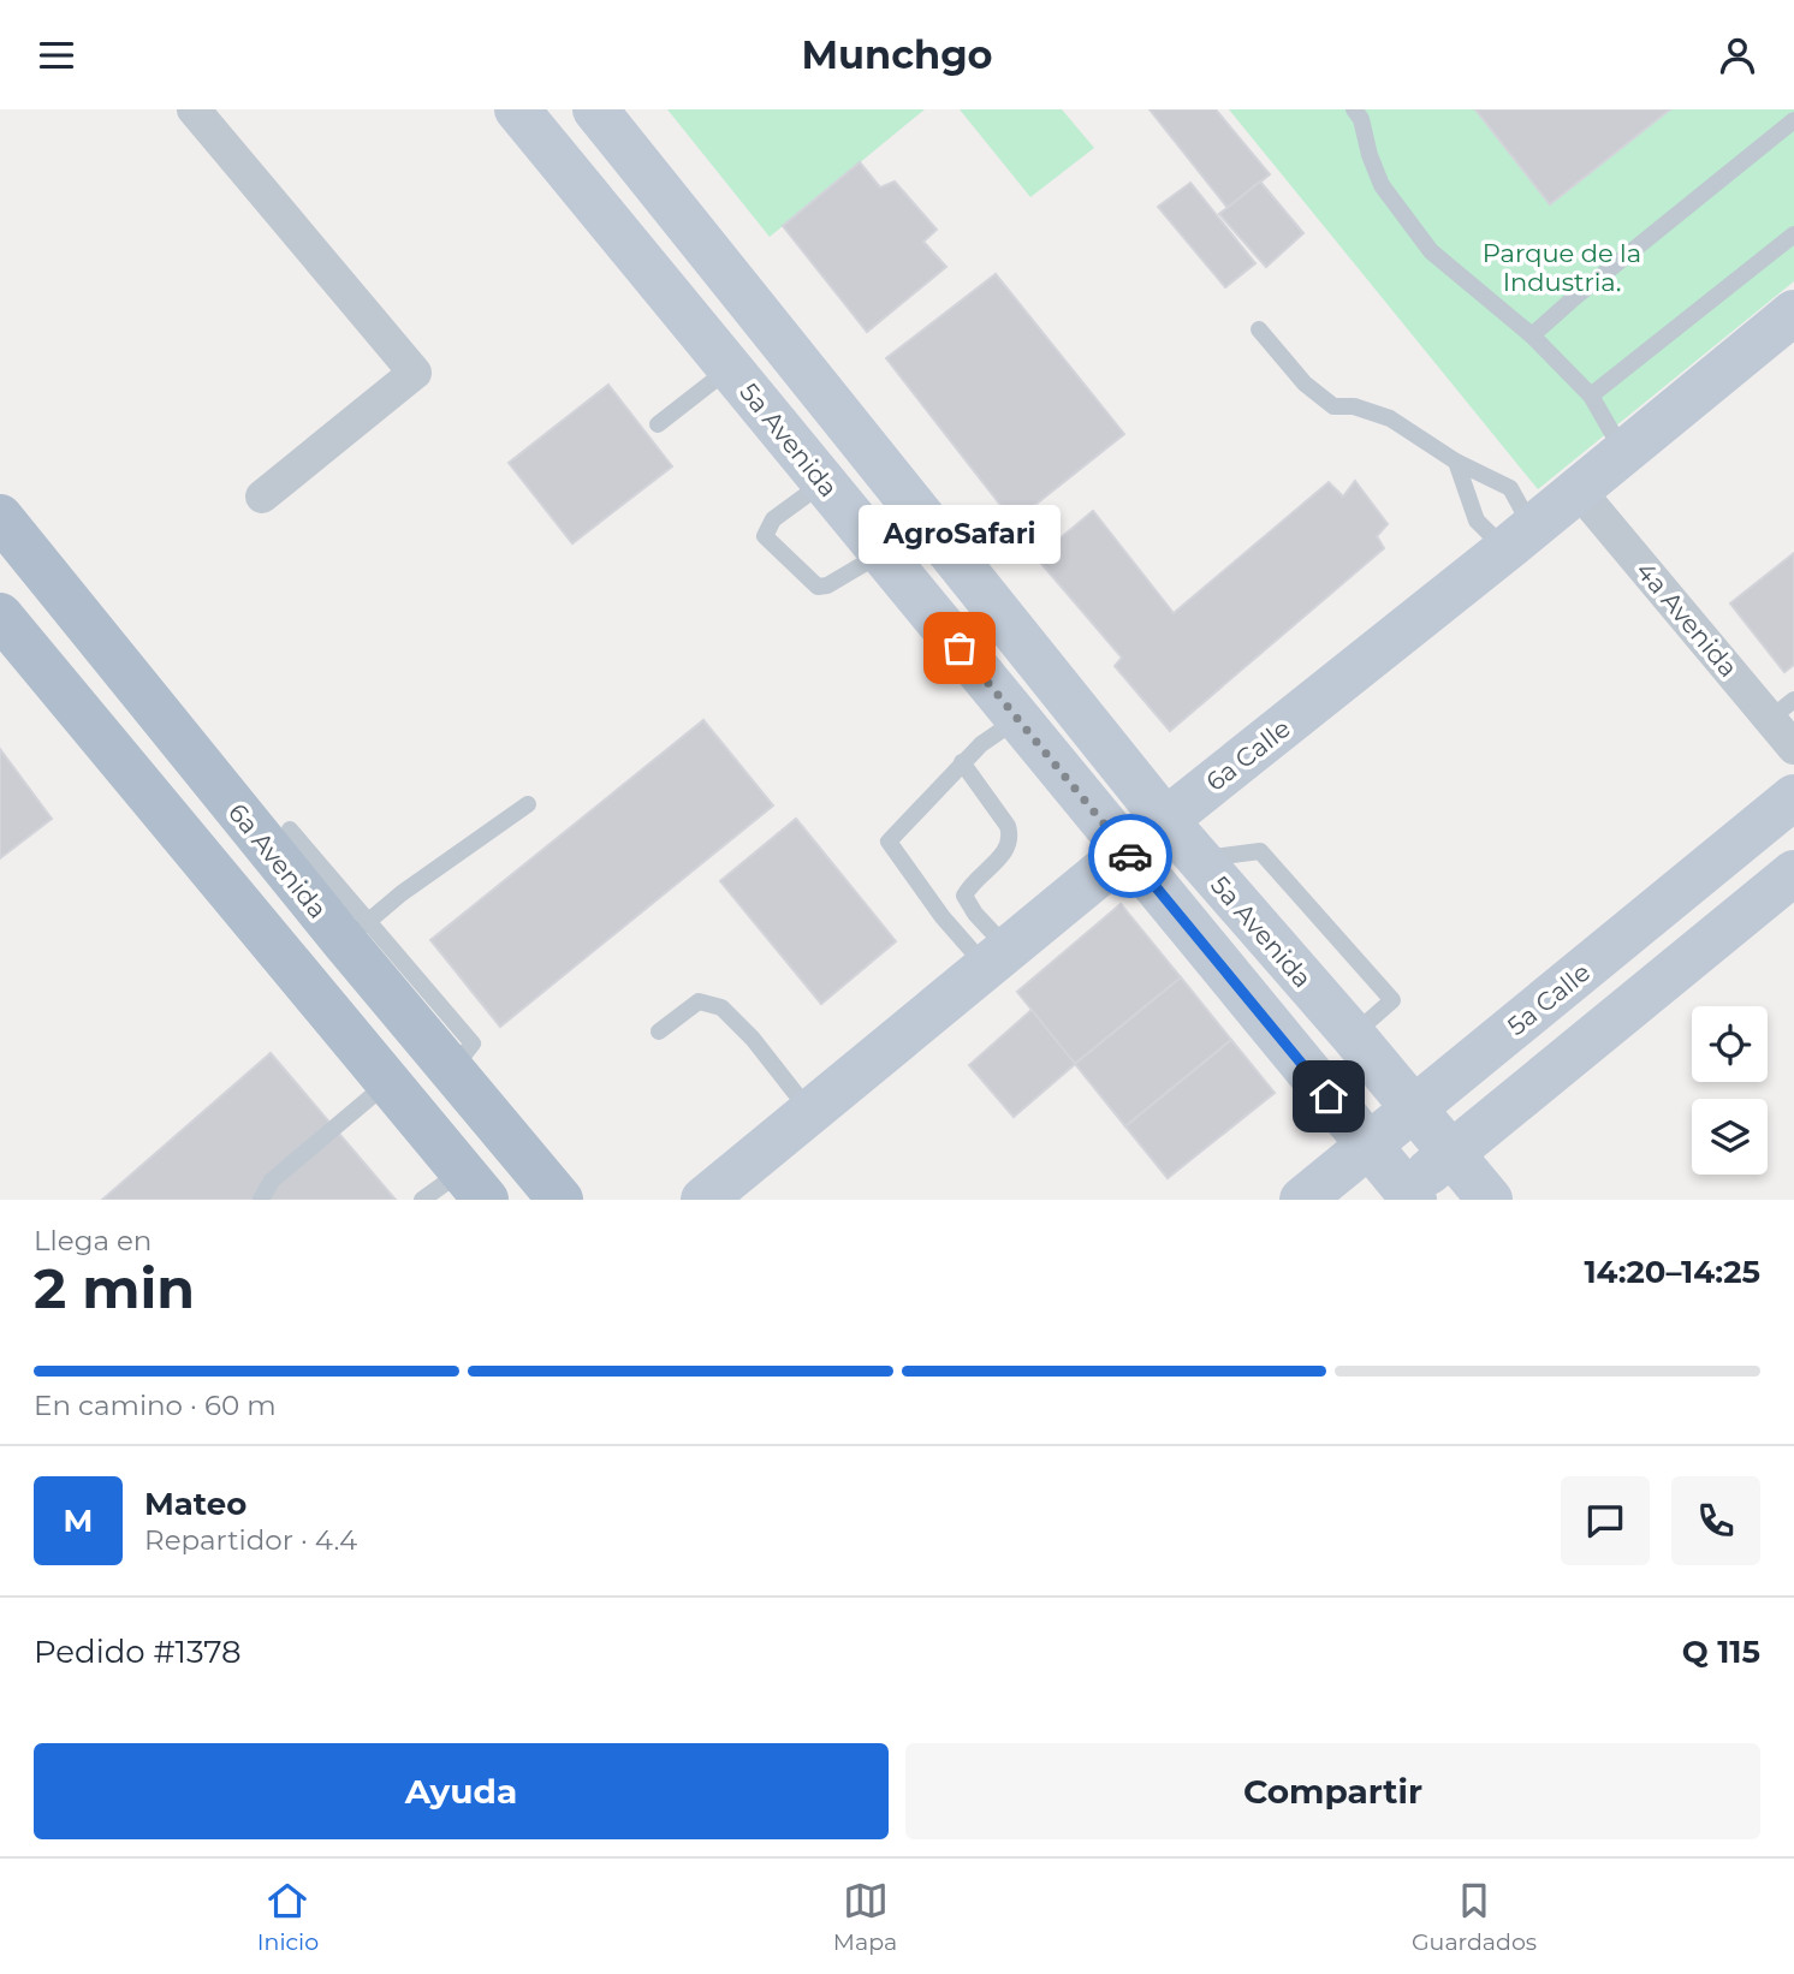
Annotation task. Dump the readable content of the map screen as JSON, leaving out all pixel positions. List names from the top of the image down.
{
  "streets": {
    "main road": ["6a Avenida"],
    "street": [
      "5a Avenida",
      "4a Avenida",
      "6a Calle",
      "5a Calle"
    ]
  },
  "crossings": [
    ["5a Avenida", "6a Calle"],
    ["5a Avenida", "5a Calle"],
    ["4a Avenida", "6a Calle"]
  ],
  "parks": ["Parque de la Industria."],
  "places": ["AgroSafari"],
  "page": {
    "header": "Munchgo",
    "bubble": "AgroSafari",
    "heading": ["2 min", "Llega en", "14:20–14:25"],
    "panel": [
      "Mateo",
      "Repartidor · 4.4",
      "Pedido #1378",
      "Q 115"
    ],
    "bar": "En camino · 60 m",
    "round": "M",
    "buttons": ["Ayuda", "Compartir"],
    "tabs": ["Inicio", "Mapa", "Guardados"]
  }
}
